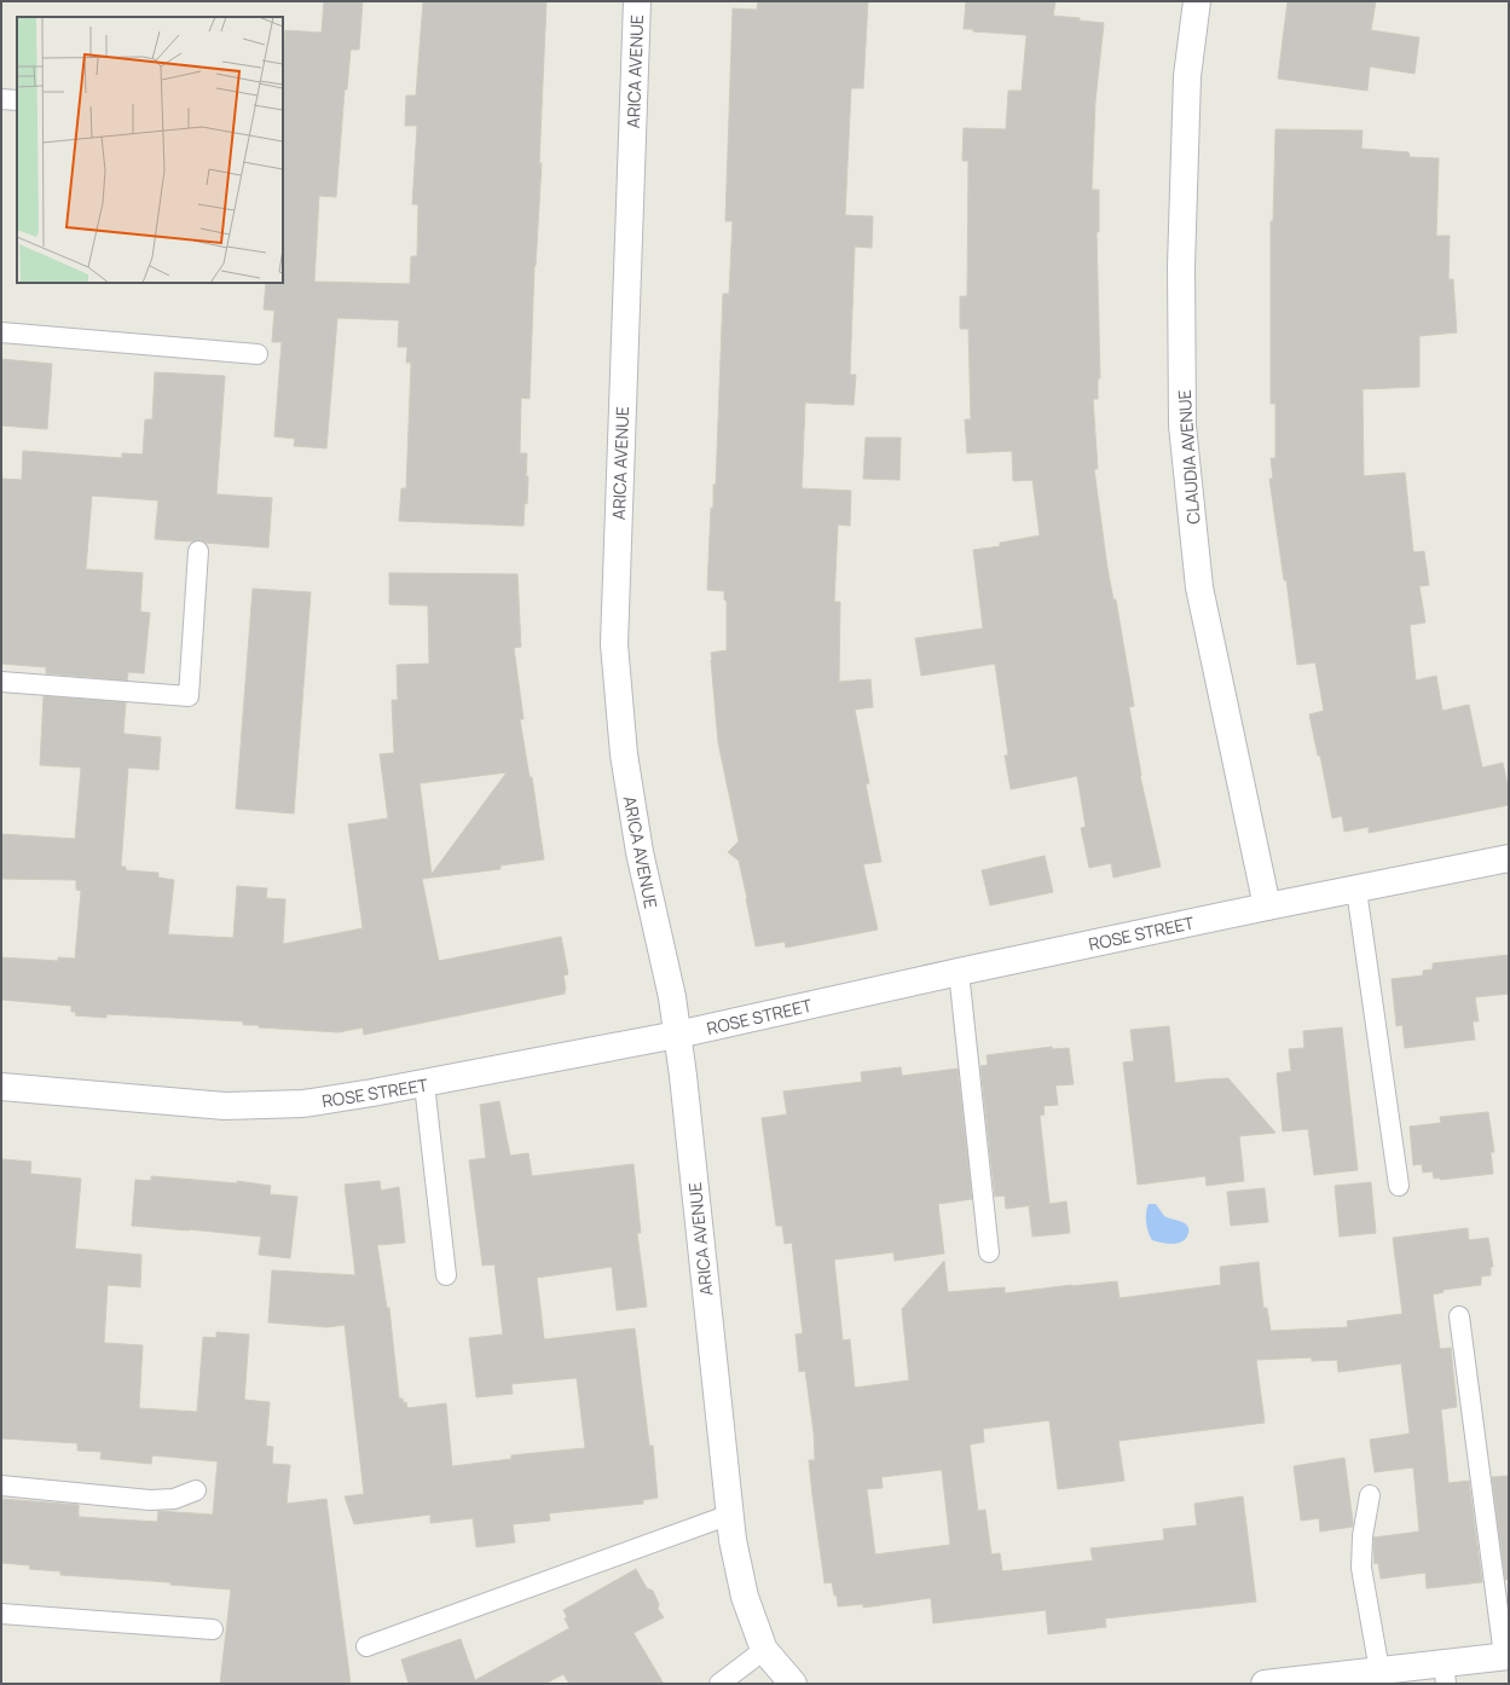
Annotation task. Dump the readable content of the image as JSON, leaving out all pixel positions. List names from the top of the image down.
{
  "streets": {
    "street": ["ARICA AVENUE", "CLAUDIA AVENUE", "ROSE STREET"]
  },
  "crossings": [
    ["ARICA AVENUE", "ROSE STREET"],
    ["CLAUDIA AVENUE", "ROSE STREET"]
  ]
}
